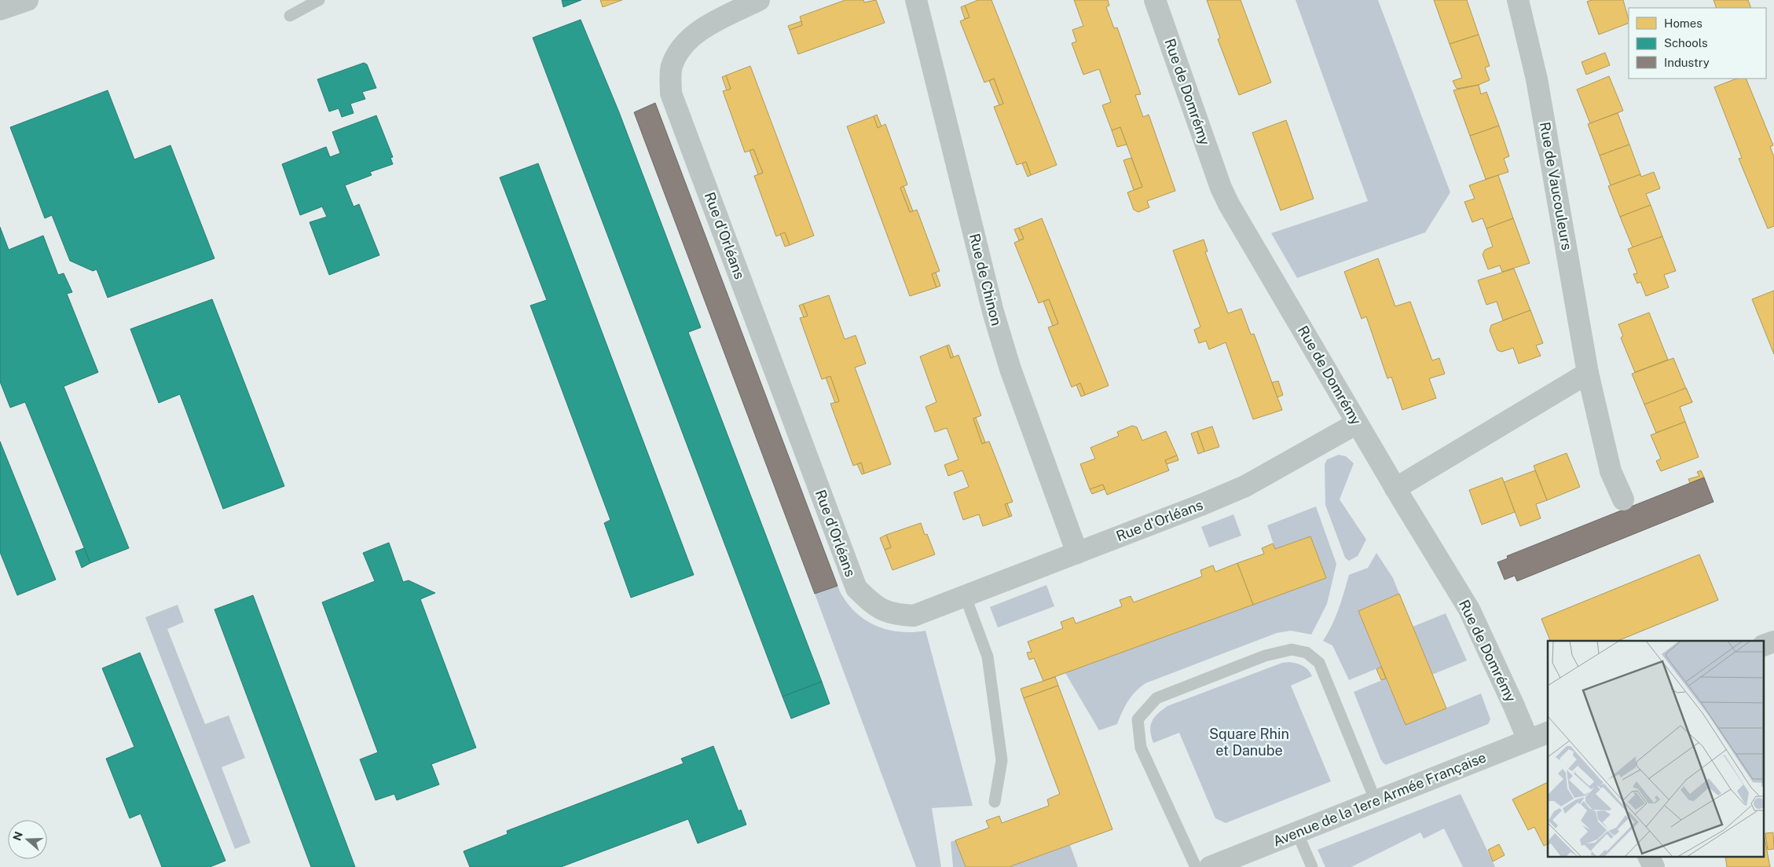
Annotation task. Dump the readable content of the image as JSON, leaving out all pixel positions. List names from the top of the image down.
{
  "streets": {
    "street": [
      "Rue de Domrémy",
      "Rue de Vaucouleurs",
      "Rue d'Orléans",
      "Rue de Chinon",
      "Avenue de la 1ere Armée Française"
    ]
  },
  "crossings": [
    ["Rue de Domrémy", "Rue d'Orléans"],
    ["Rue de Domrémy", "Avenue de la 1ere Armée Française"],
    ["Rue d'Orléans", "Rue de Chinon"]
  ],
  "parks": ["Square Rhin et Danube"],
  "legend": ["Homes", "Schools", "Industry"],
  "north": "left"
}
